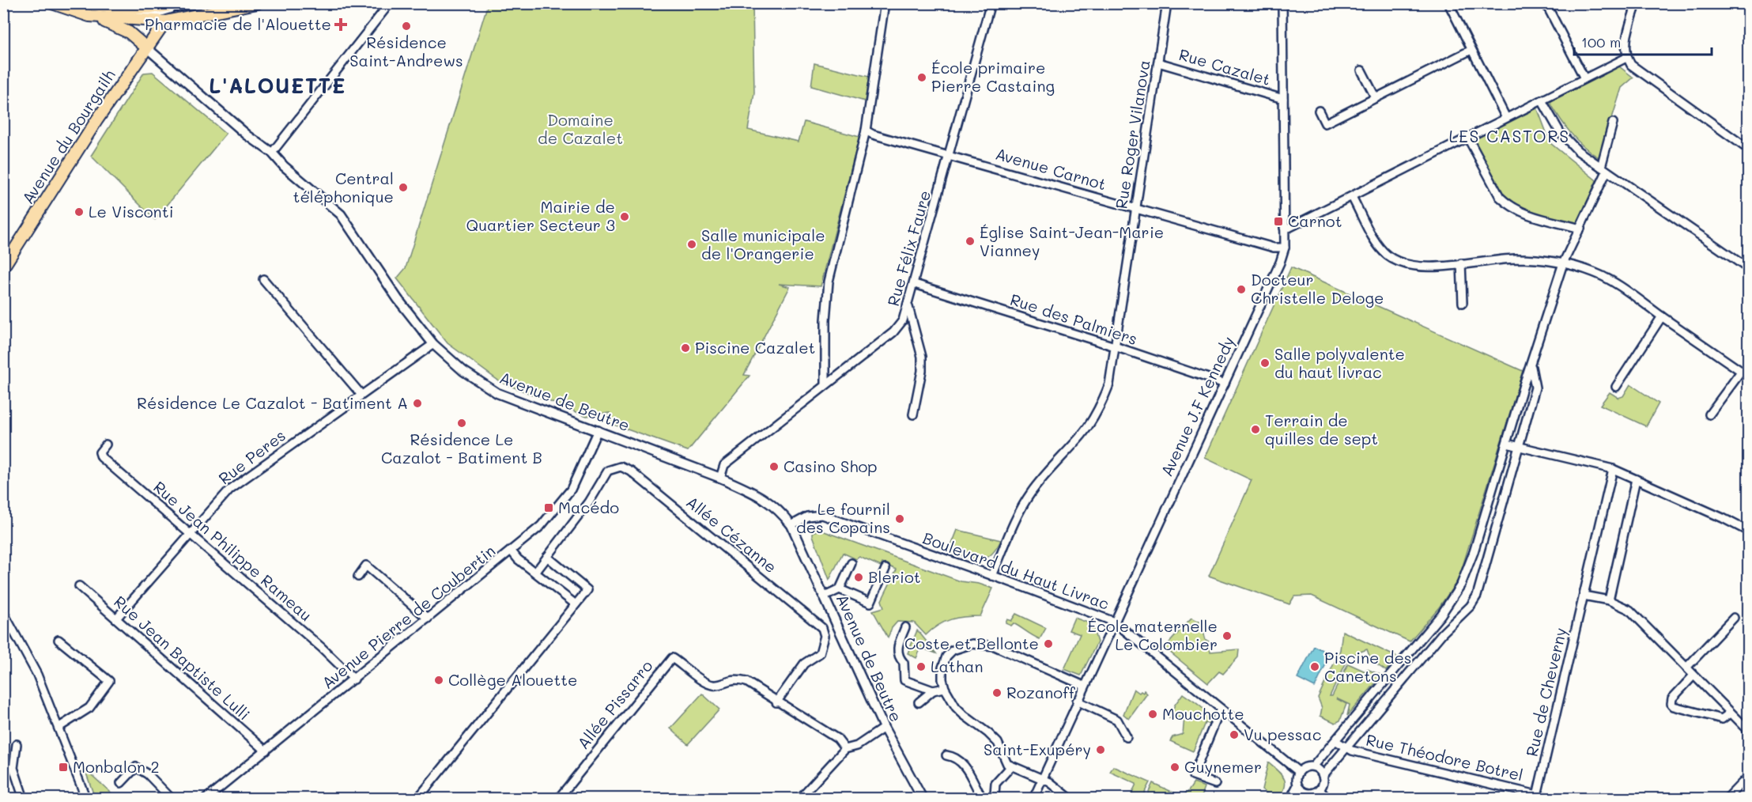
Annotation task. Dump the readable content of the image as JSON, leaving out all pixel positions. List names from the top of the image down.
{
  "streets": {
    "main road": ["Avenue du Bourgailh"],
    "street": [
      "Rue Cazalet",
      "Rue Roger Vilanova",
      "Avenue Carnot",
      "Rue Félix Faure",
      "Rue des Palmiers",
      "Avenue de Beutre",
      "Avenue J.F Kennedy",
      "Rue Peres",
      "Allée Cézanne",
      "Rue Jean Philippe Rameau",
      "Boulevard du Haut Livrac",
      "Avenue Pierre de Coubertin",
      "Rue Jean Baptiste Lulli",
      "Rue de Cheverny",
      "Allée Pissarro",
      "Rue Théodore Botrel"
    ]
  },
  "crossings": [
    ["Rue Cazalet", "Rue Roger Vilanova"],
    ["Rue Cazalet", "Avenue J.F Kennedy"],
    ["Rue Roger Vilanova", "Avenue Carnot"],
    ["Rue Roger Vilanova", "Rue des Palmiers"],
    ["Rue Roger Vilanova", "Boulevard du Haut Livrac"],
    ["Avenue du Bourgailh", "Avenue de Beutre"],
    ["Avenue Carnot", "Rue Félix Faure"],
    ["Avenue Carnot", "Avenue J.F Kennedy"],
    ["Rue Félix Faure", "Rue des Palmiers"],
    ["Rue Félix Faure", "Avenue de Beutre"],
    ["Rue des Palmiers", "Avenue J.F Kennedy"],
    ["Avenue de Beutre", "Rue Peres"],
    ["Avenue de Beutre", "Boulevard du Haut Livrac"],
    ["Avenue de Beutre", "Avenue Pierre de Coubertin"],
    ["Avenue J.F Kennedy", "Boulevard du Haut Livrac"],
    ["Rue Peres", "Rue Jean Philippe Rameau"],
    ["Rue Peres", "Rue Jean Baptiste Lulli"],
    ["Allée Cézanne", "Allée Pissarro"],
    ["Rue Jean Philippe Rameau", "Avenue Pierre de Coubertin"],
    ["Avenue Pierre de Coubertin", "Rue Jean Baptiste Lulli"],
    ["Rue de Cheverny", "Rue Théodore Botrel"]
  ],
  "districts": ["L'ALOUETTE", "LES CASTORS"],
  "parks": ["Domaine de Cazalet"],
  "places": {
    "health": ["Pharmacie de l'Alouette"],
    "other": [
      "Résidence Saint-Andrews",
      "École primaire Pierre Castaing",
      "Central téléphonique",
      "Le Visconti",
      "Mairie de Quartier Secteur 3",
      "Église Saint-Jean-Marie Vianney",
      "Salle municipale de l'Orangerie",
      "Docteur Christelle Deloge",
      "Piscine Cazalet",
      "Salle polyvalente du haut livrac",
      "Résidence Le Cazalot - Batiment A",
      "Résidence Le Cazalot - Batiment B",
      "Terrain de quilles de sept",
      "Casino Shop",
      "Le fournil des Copains",
      "Bleriot",
      "École maternelle Le Colombier",
      "Coste et Bellonte",
      "Lathan",
      "Piscine des Canetons",
      "Collège Alouette",
      "Rozanoff",
      "Mouchotte",
      "Vu pessac",
      "Saint-Exupéry",
      "Guynemer"
    ],
    "transit": ["Carnot", "Macédo", "Monbalon 2"]
  },
  "scale_bar": "100 m"
}
